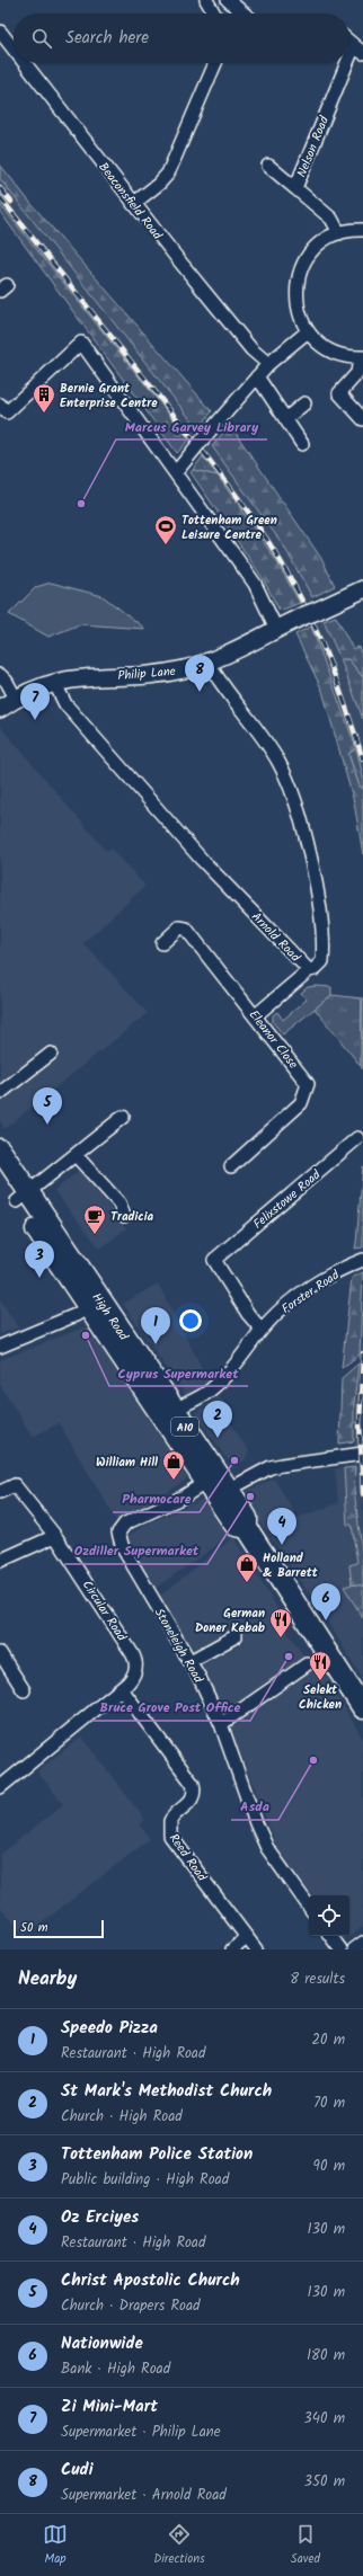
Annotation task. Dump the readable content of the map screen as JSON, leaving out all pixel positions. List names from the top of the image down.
{
  "streets": {
    "highway": ["High Road", "A10"],
    "main road": ["Philip Lane"],
    "street": [
      "Nelson Road",
      "Beaconsfield Road",
      "Arnold Road",
      "Eleanor Close",
      "Felixstowe Road",
      "Forster Road",
      "Circular Road",
      "Stoneleigh Road",
      "Reed Road"
    ]
  },
  "crossings": [
    ["Philip Lane", "Arnold Road"],
    ["Felixstowe Road", "Forster Road"],
    ["Forster Road", "High Road"],
    ["High Road", "Stoneleigh Road"],
    ["Circular Road", "Reed Road"]
  ],
  "places": {
    "building": ["Bernie Grant Enterprise Centre"],
    "other": [
      "Marcus Garvey Library",
      "Cyprus Supermarket",
      "Pharmocare",
      "Ozdiller Supermarket",
      "Bruce Grove Post Office",
      "Asda"
    ],
    "sports": ["Tottenham Green Leisure Centre"],
    "cafe": ["Tradicia"],
    "shop": ["William Hill", "Holland & Barrett"],
    "restaurant": ["German Doner Kebab", "Selekt Chicken"]
  },
  "scale_bar": "50 m",
  "page": {
    "search": "Search here",
    "pins": [
      "8",
      "7",
      "5",
      "3",
      "1",
      "2",
      "4",
      "6"
    ],
    "scale": "50 m",
    "heading": ["Nearby", "8 results"],
    "list": [
      {
        "mark": "1",
        "name": "Speedo Pizza",
        "note": "Restaurant · High Road",
        "value": "20 m"
      },
      {
        "mark": "2",
        "name": "St Mark's Methodist Church",
        "note": "Church · High Road",
        "value": "70 m"
      },
      {
        "mark": "3",
        "name": "Tottenham Police Station",
        "note": "Public building · High Road",
        "value": "90 m"
      },
      {
        "mark": "4",
        "name": "Oz Erciyes",
        "note": "Restaurant · High Road",
        "value": "130 m"
      },
      {
        "mark": "5",
        "name": "Christ Apostolic Church",
        "note": "Church · Drapers Road",
        "value": "130 m"
      },
      {
        "mark": "6",
        "name": "Nationwide",
        "note": "Bank · High Road",
        "value": "180 m"
      },
      {
        "mark": "7",
        "name": "Zi Mini-Mart",
        "note": "Supermarket · Philip Lane",
        "value": "340 m"
      },
      {
        "mark": "8",
        "name": "Cudi",
        "note": "Supermarket · Arnold Road",
        "value": "350 m"
      }
    ],
    "nav": ["Map", "Directions", "Saved"]
  }
}
